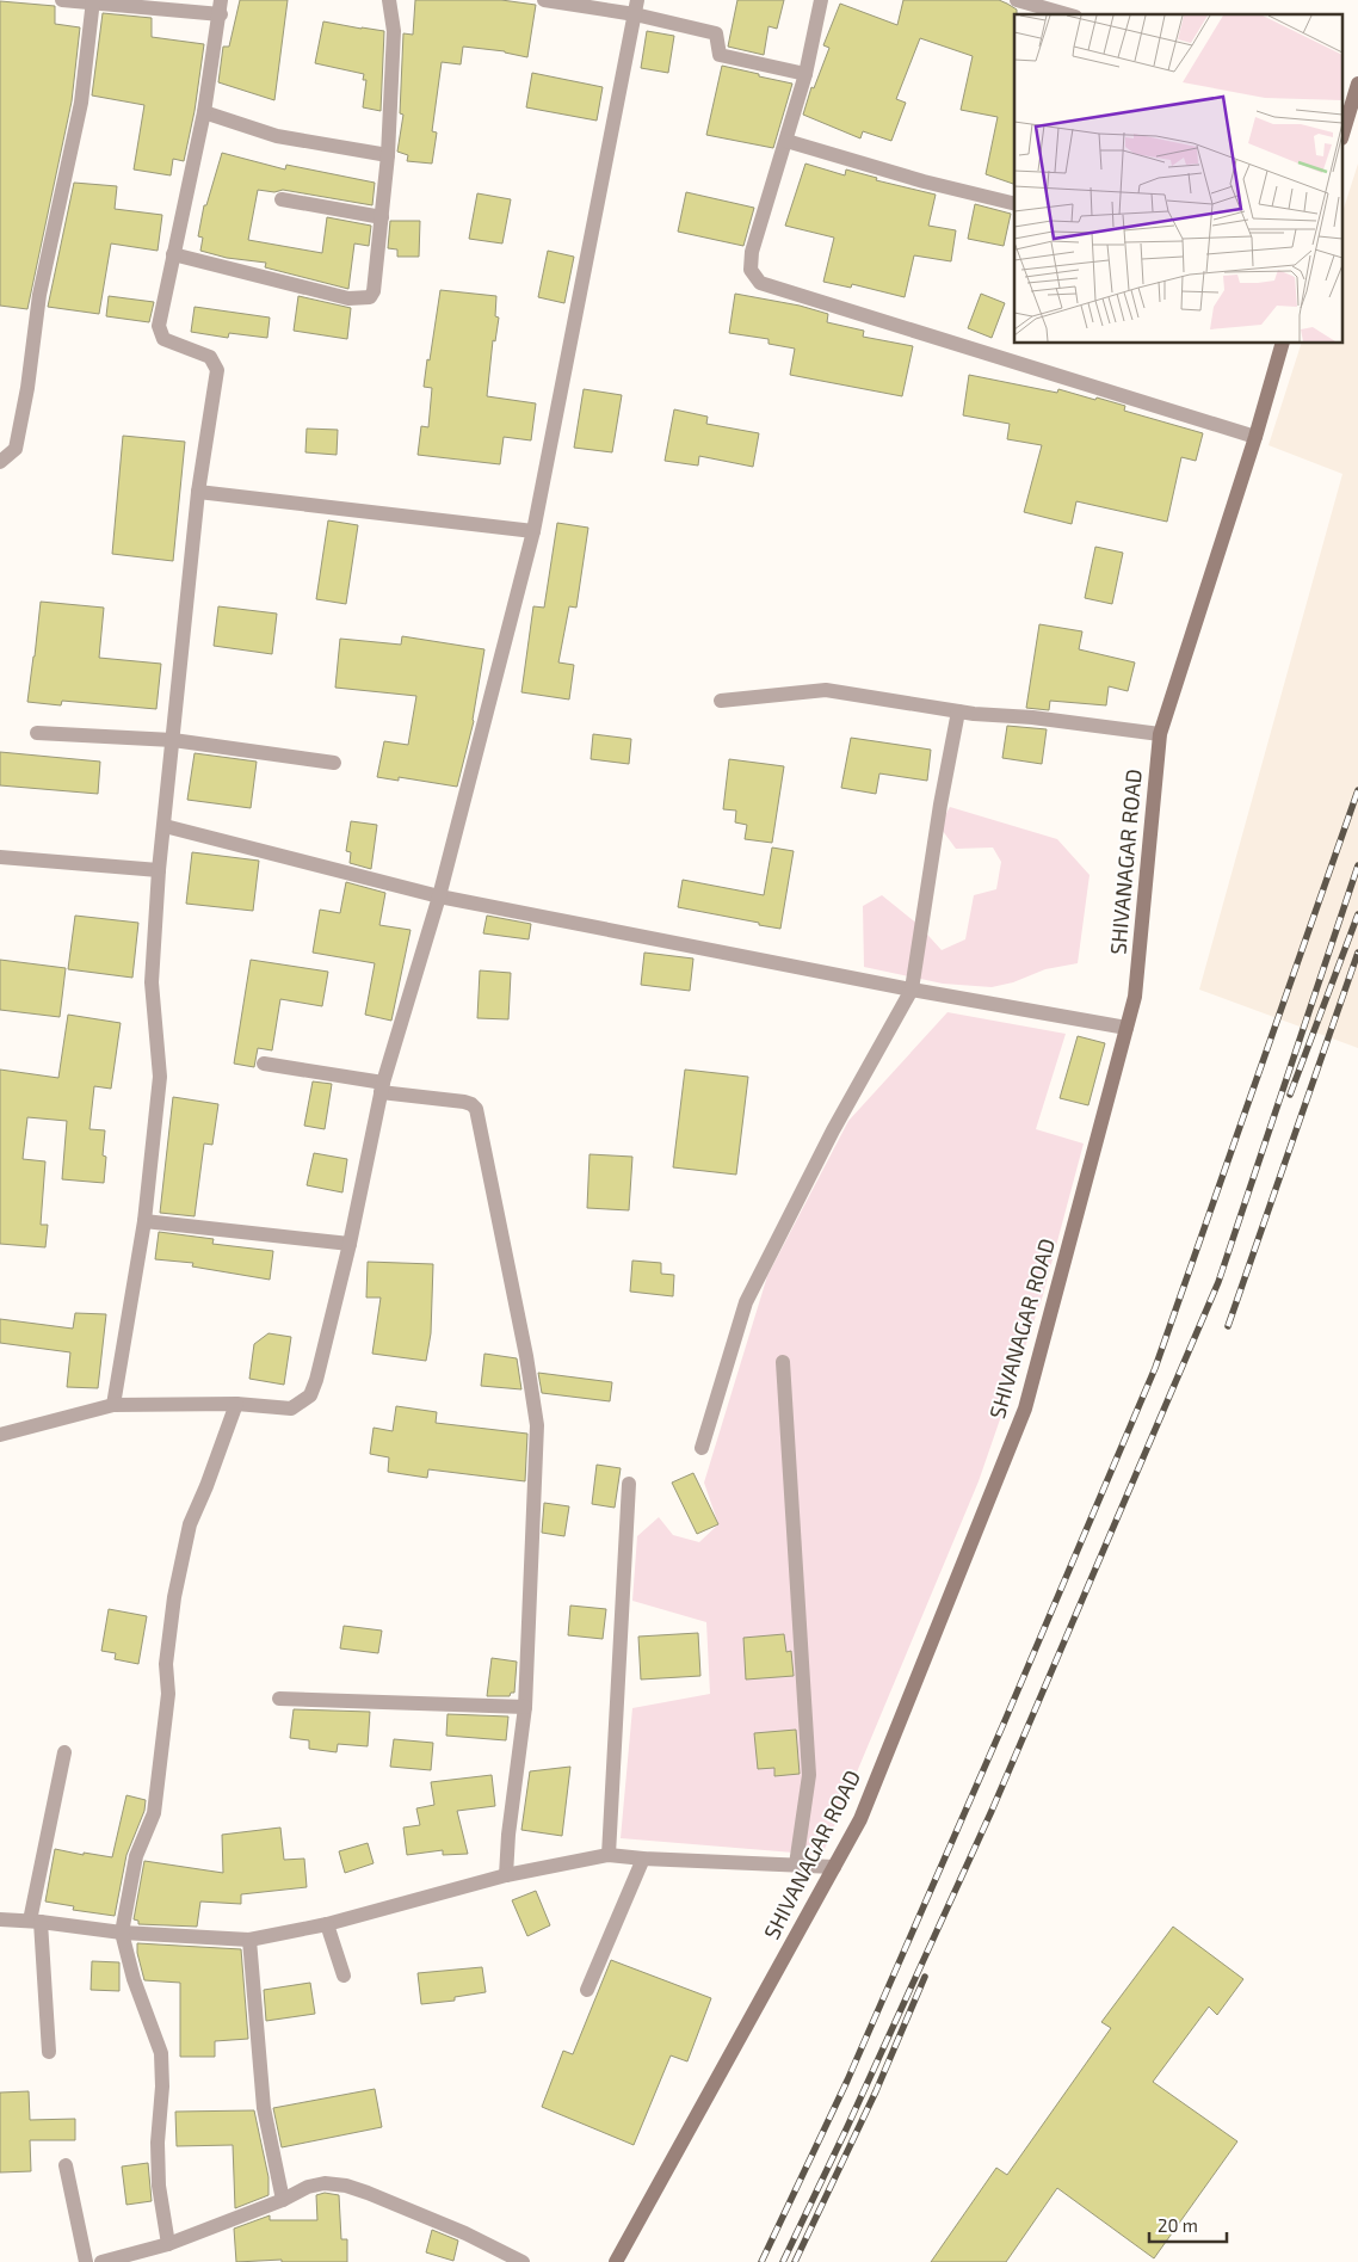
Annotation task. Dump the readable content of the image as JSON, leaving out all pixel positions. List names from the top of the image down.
{
  "streets": {
    "street": ["SHIVANAGAR ROAD"]
  },
  "scale_bar": "20 m"
}
